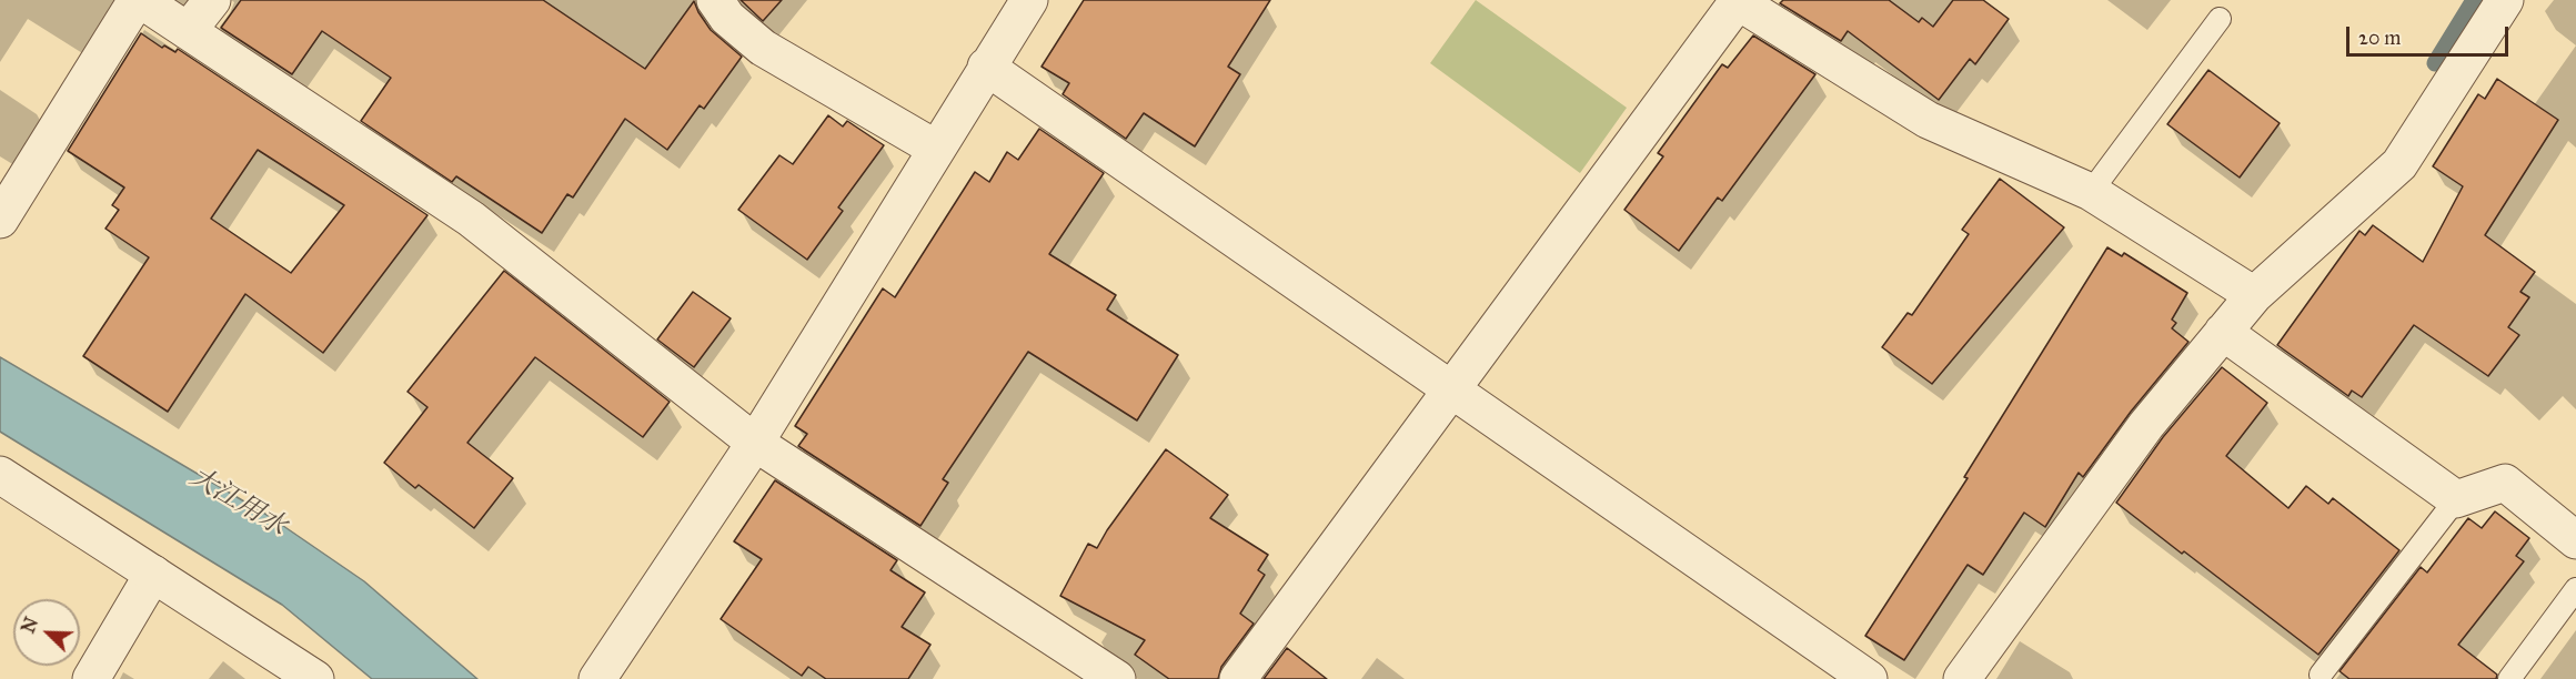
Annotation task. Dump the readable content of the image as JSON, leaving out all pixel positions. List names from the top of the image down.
{
  "water": ["大江用水"],
  "scale_bar": "20 m",
  "north": "top left"
}
